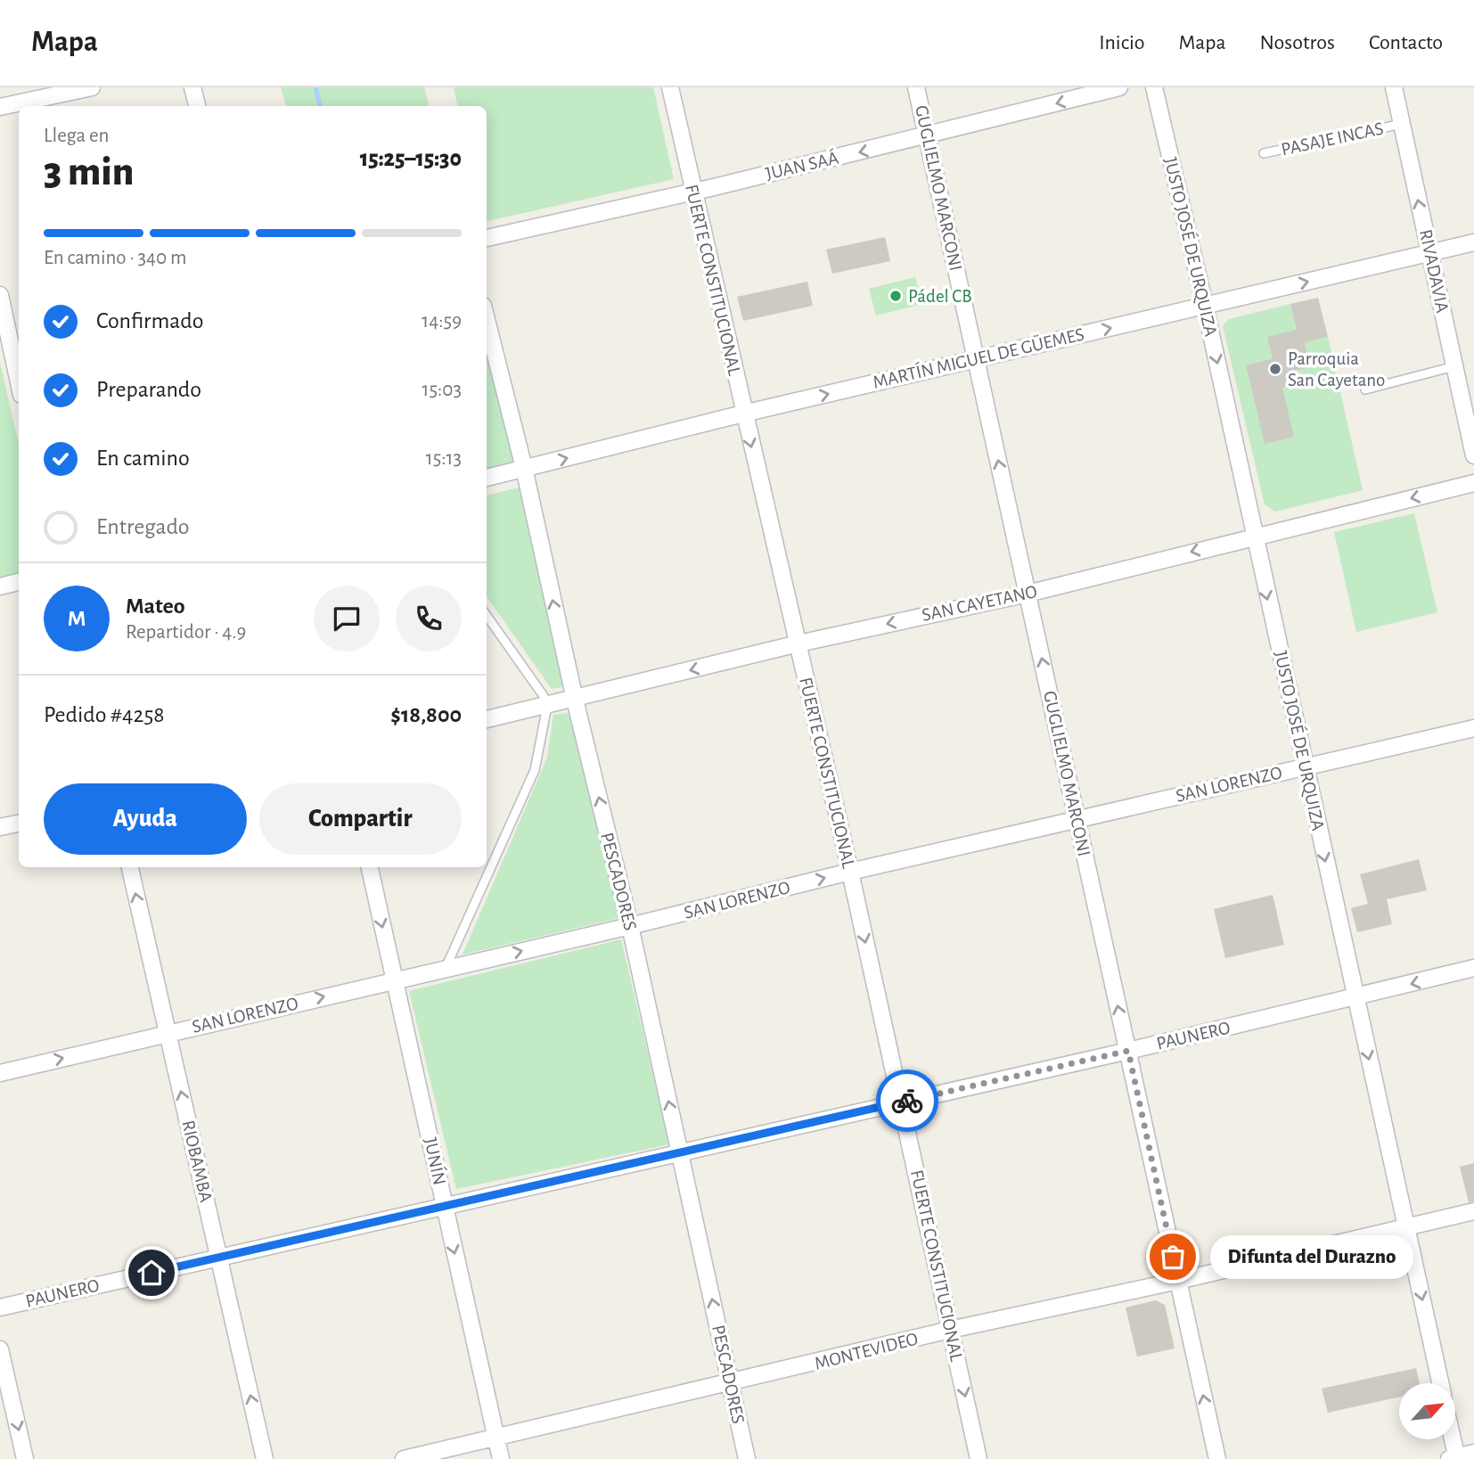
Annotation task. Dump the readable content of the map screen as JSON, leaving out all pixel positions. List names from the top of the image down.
{
  "streets": {
    "street": [
      "JUAN SAÁ",
      "GUGLIELMO MARCONI",
      "JUSTO JOSÉ DE URQUIZA",
      "RIVADAVIA",
      "FUERTE CONSTITUCIONAL",
      "MARTÍN MIGUEL DE GÜEMES",
      "SAN CAYETANO",
      "SAN LORENZO",
      "PESCADORES",
      "PAUNERO",
      "RIOBAMBA",
      "JUNÍN",
      "MONTEVIDEO"
    ],
    "lane": ["PASAJE INCAS"]
  },
  "crossings": [
    ["PASAJE INCAS", "RIVADAVIA"],
    ["JUAN SAÁ", "GUGLIELMO MARCONI"],
    ["JUAN SAÁ", "FUERTE CONSTITUCIONAL"],
    ["GUGLIELMO MARCONI", "MARTÍN MIGUEL DE GÜEMES"],
    ["GUGLIELMO MARCONI", "SAN CAYETANO"],
    ["GUGLIELMO MARCONI", "SAN LORENZO"],
    ["GUGLIELMO MARCONI", "PAUNERO"],
    ["GUGLIELMO MARCONI", "MONTEVIDEO"],
    ["JUSTO JOSÉ DE URQUIZA", "MARTÍN MIGUEL DE GÜEMES"],
    ["JUSTO JOSÉ DE URQUIZA", "SAN CAYETANO"],
    ["JUSTO JOSÉ DE URQUIZA", "SAN LORENZO"],
    ["JUSTO JOSÉ DE URQUIZA", "PAUNERO"],
    ["JUSTO JOSÉ DE URQUIZA", "MONTEVIDEO"],
    ["RIVADAVIA", "MARTÍN MIGUEL DE GÜEMES"],
    ["FUERTE CONSTITUCIONAL", "MARTÍN MIGUEL DE GÜEMES"],
    ["FUERTE CONSTITUCIONAL", "SAN CAYETANO"],
    ["FUERTE CONSTITUCIONAL", "SAN LORENZO"],
    ["FUERTE CONSTITUCIONAL", "PAUNERO"],
    ["FUERTE CONSTITUCIONAL", "MONTEVIDEO"],
    ["MARTÍN MIGUEL DE GÜEMES", "PESCADORES"],
    ["SAN CAYETANO", "PESCADORES"],
    ["SAN LORENZO", "PESCADORES"],
    ["SAN LORENZO", "RIOBAMBA"],
    ["SAN LORENZO", "JUNÍN"],
    ["PESCADORES", "PAUNERO"],
    ["PESCADORES", "MONTEVIDEO"],
    ["PAUNERO", "RIOBAMBA"],
    ["PAUNERO", "JUNÍN"],
    ["JUNÍN", "MONTEVIDEO"]
  ],
  "one_way": [
    "JUAN SAÁ",
    "GUGLIELMO MARCONI",
    "JUSTO JOSÉ DE URQUIZA",
    "RIVADAVIA",
    "FUERTE CONSTITUCIONAL",
    "MARTÍN MIGUEL DE GÜEMES",
    "SAN CAYETANO",
    "SAN LORENZO",
    "PESCADORES",
    "RIOBAMBA",
    "JUNÍN"
  ],
  "places": ["Pádel CB", "Parroquia San Cayetano", "Difunta del Durazno"],
  "north": "top right",
  "page": {
    "header": "Mapa",
    "nav": [
      "Inicio",
      "Mapa",
      "Nosotros",
      "Contacto"
    ],
    "heading": ["3 min", "Llega en", "15:25–15:30"],
    "panel": [
      "Mateo",
      "Repartidor · 4.9",
      "Pedido #4258",
      "$18,800"
    ],
    "bar": "En camino · 340 m",
    "list": [
      ["Confirmado", "14:59"],
      ["Preparando", "15:03"],
      ["En camino", "15:13"],
      "Entregado"
    ],
    "round": "M",
    "buttons": ["Ayuda", "Compartir"],
    "bubble": "Difunta del Durazno"
  }
}
